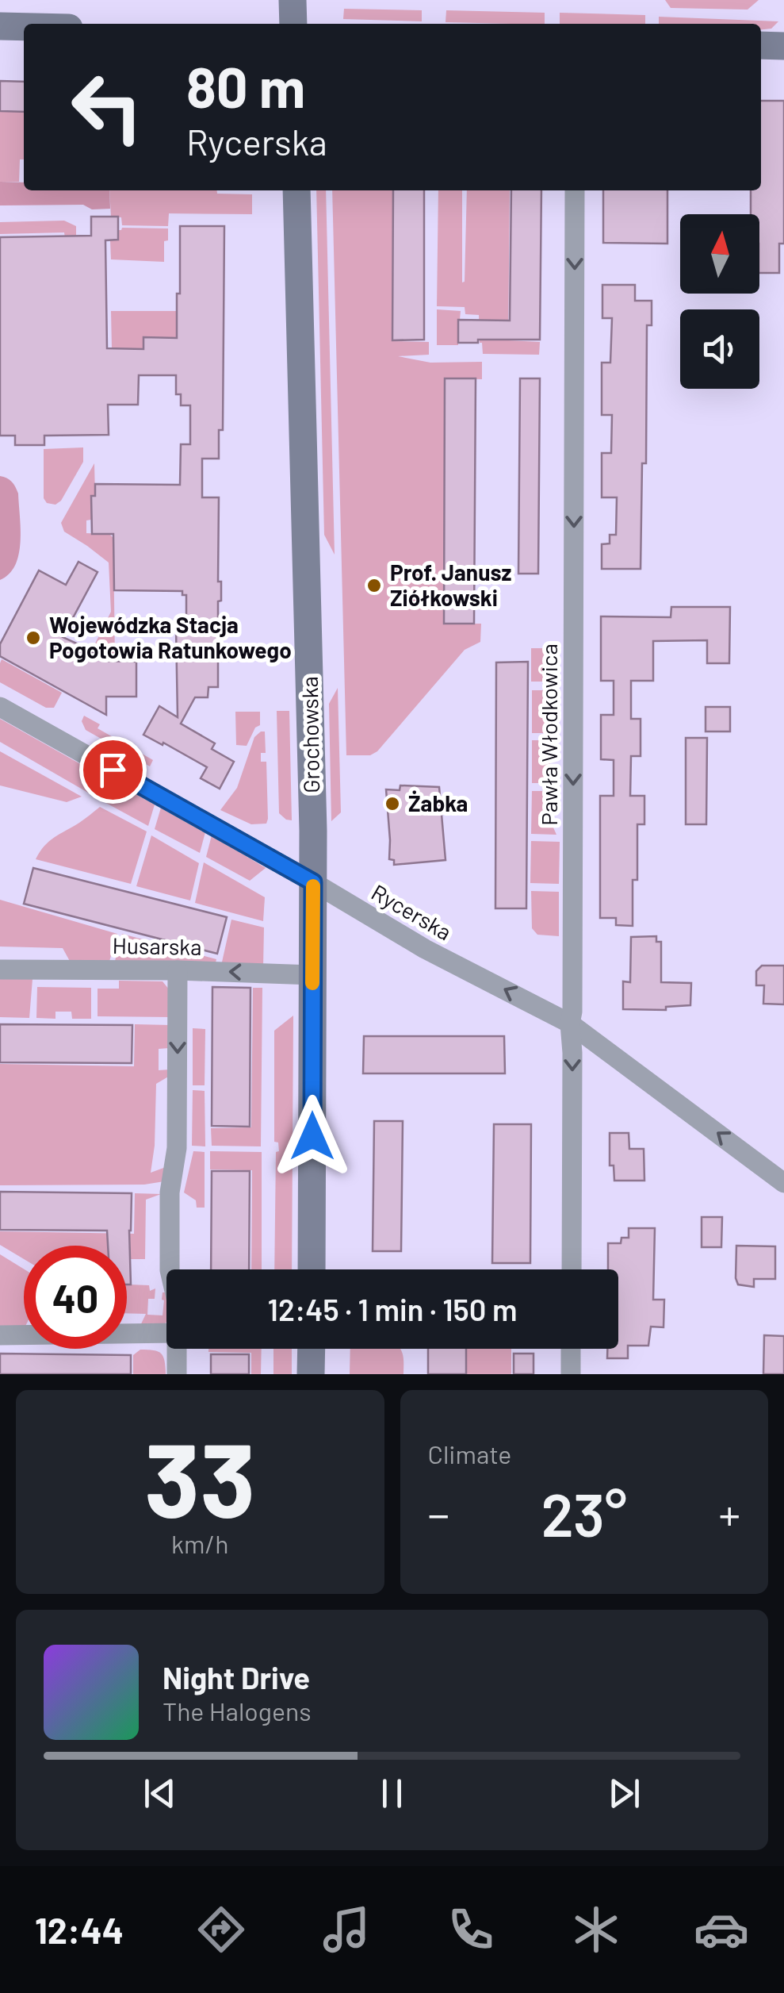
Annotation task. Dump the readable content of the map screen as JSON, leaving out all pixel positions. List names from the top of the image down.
{
  "streets": {
    "street": [
      "Grochowska",
      "Pawła Włodkowica",
      "Rycerska",
      "Husarska"
    ]
  },
  "crossings": [
    ["Grochowska", "Rycerska"],
    ["Grochowska", "Husarska"],
    ["Pawła Włodkowica", "Rycerska"]
  ],
  "one_way": ["Pawła Włodkowica", "Rycerska", "Husarska"],
  "places": ["Prof. Janusz Ziółkowski", "Wojewódzka Stacja Pogotowia Ratunkowego", "Żabka"],
  "north": "top",
  "page": {
    "turn": ["80 m", "Rycerska"],
    "limit": "40",
    "trip": "12:45 · 1 min · 150 m",
    "tile": [
      ["33", "km/h"],
      "Climate"
    ],
    "heat": ["−", "23°", "+"],
    "song": ["Night Drive", "The Halogens"],
    "tabs": "12:44"
  }
}
